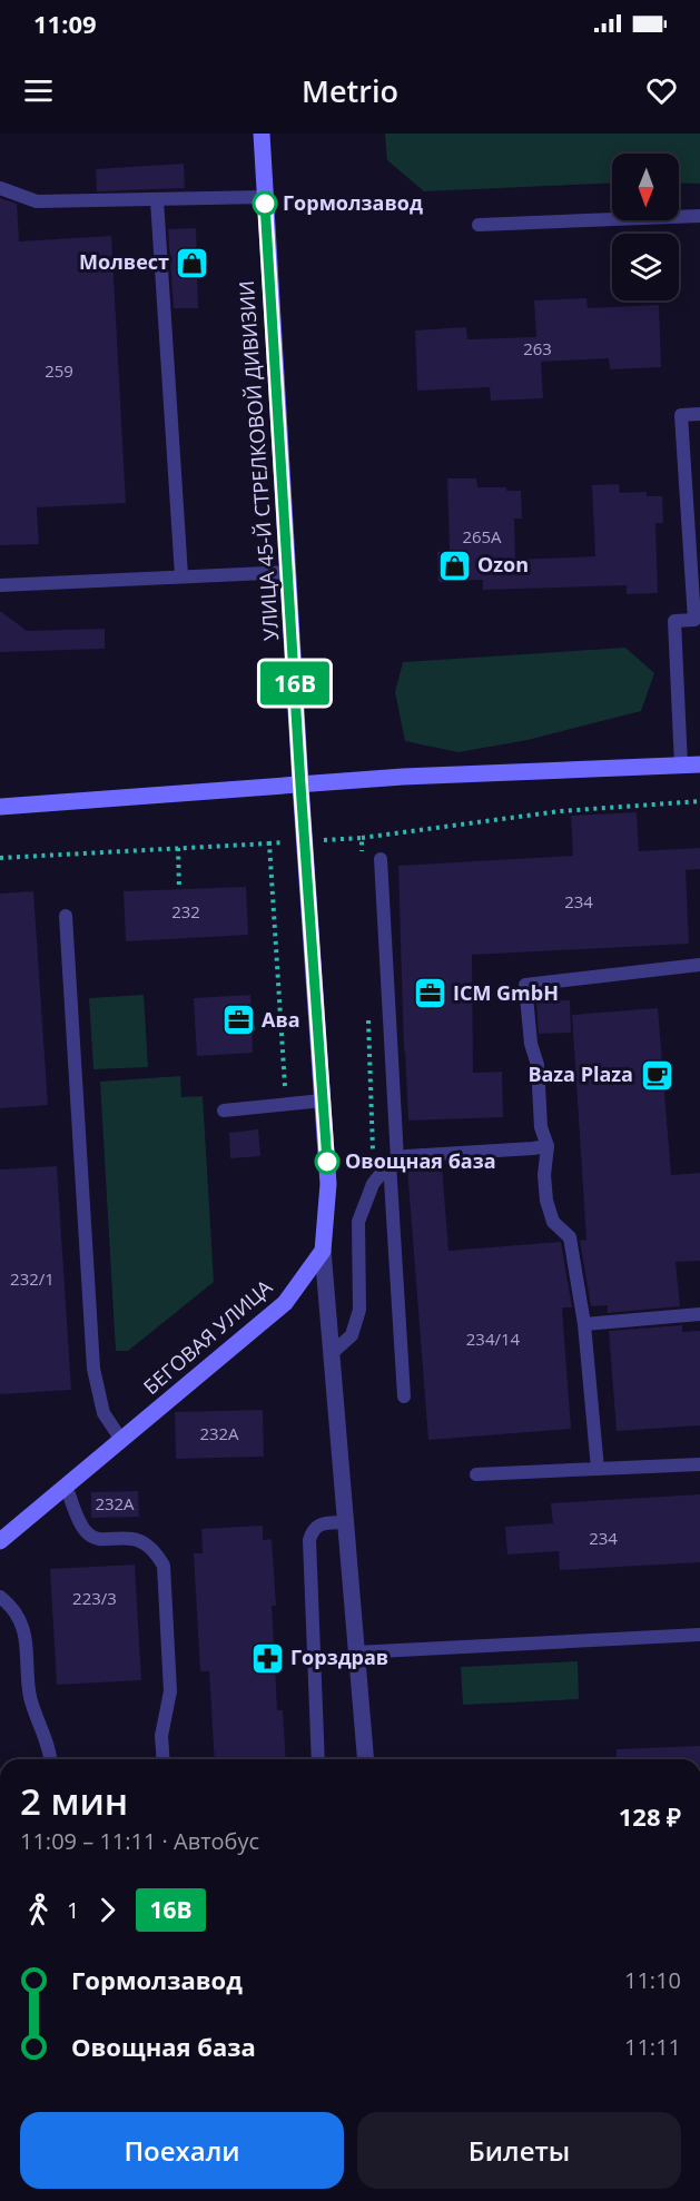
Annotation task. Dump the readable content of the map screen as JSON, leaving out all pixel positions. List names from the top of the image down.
{
  "streets": {
    "street": ["УЛИЦА 45-Й СТРЕЛКОВОЙ ДИВИЗИИ", "БЕГОВАЯ УЛИЦА"]
  },
  "places": {
    "other": ["Гормолзавод", "Овощная база"],
    "shop": ["Молвест", "Ozon"],
    "office": ["ICM GmbH", "Ава"],
    "cafe": ["Baza Plaza"],
    "pharmacy": ["Горздрав"]
  },
  "lines": ["bus line 16В"],
  "house_numbers": [
    "263",
    "259",
    "265А",
    "234",
    "232",
    "232/1",
    "234/14",
    "232А",
    "232А",
    "234",
    "223/3"
  ],
  "north": "bottom",
  "page": {
    "status": "11:09",
    "header": "Metrio",
    "on_map": "16В",
    "heading": ["2 мин", "11:09 – 11:11 · Автобус", "128 ₽"],
    "legs": ["1", "16В"],
    "list": [
      {
        "name": "Гормолзавод",
        "value": "11:10"
      },
      {
        "name": "Овощная база",
        "value": "11:11"
      }
    ],
    "buttons": ["Поехали", "Билеты"]
  }
}
